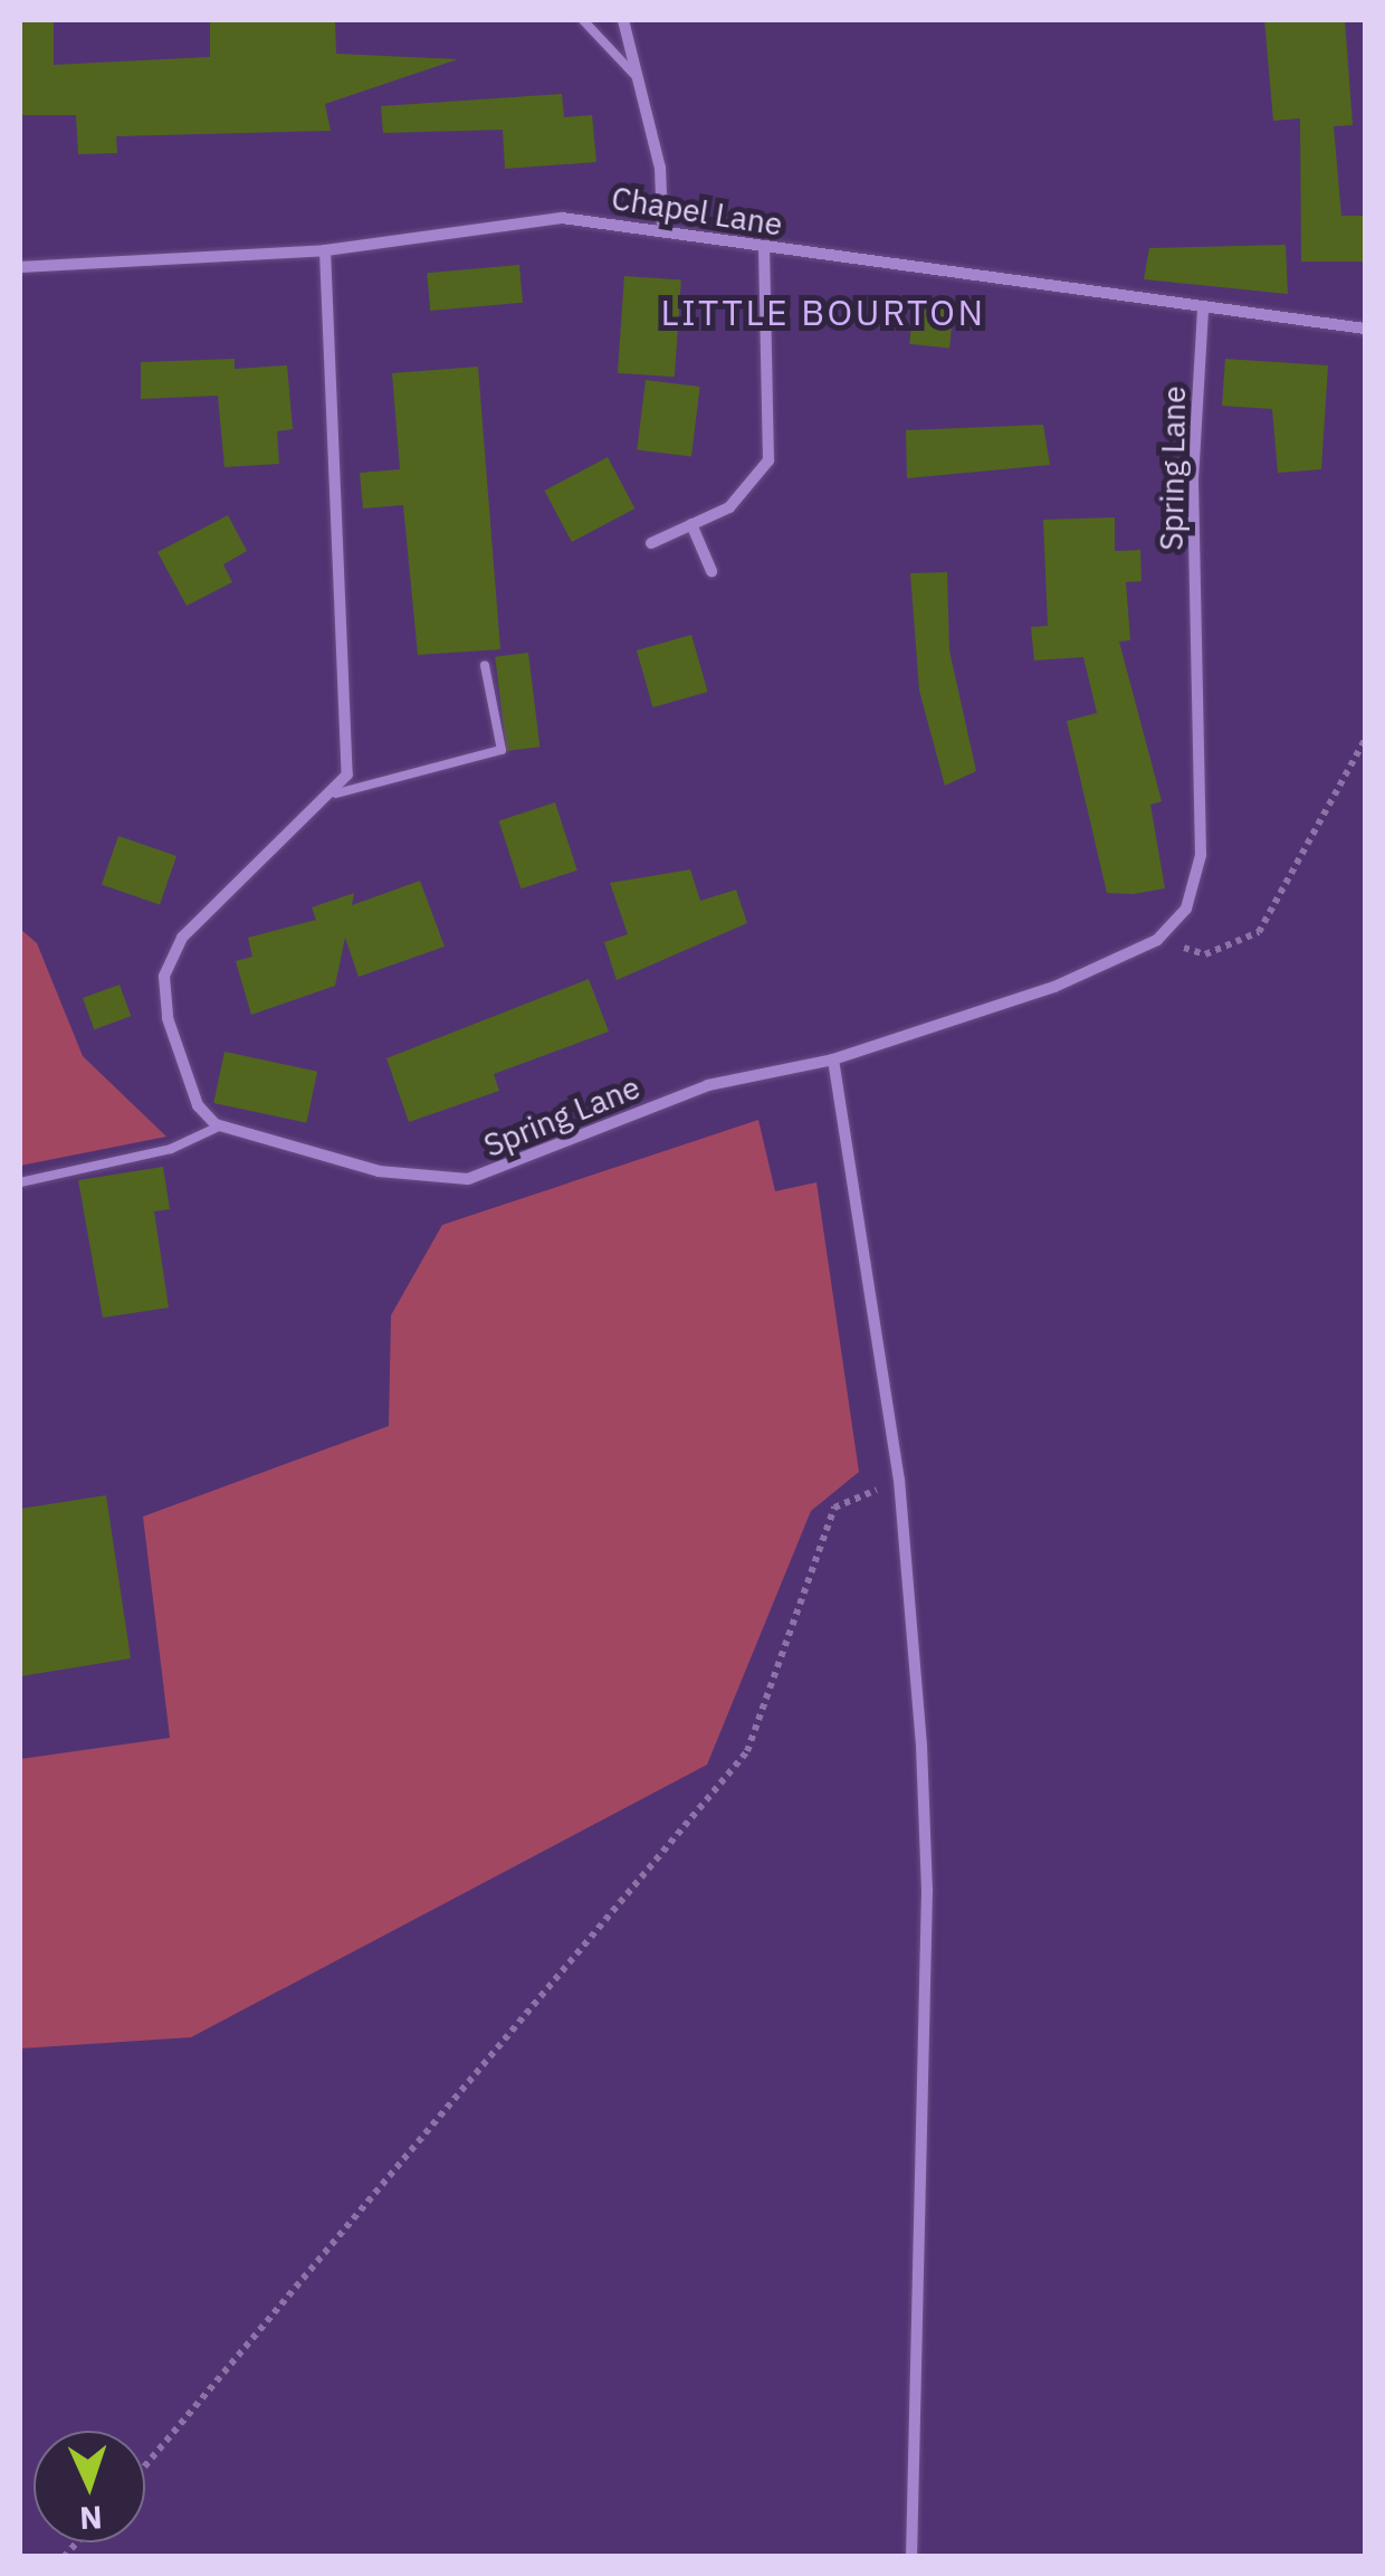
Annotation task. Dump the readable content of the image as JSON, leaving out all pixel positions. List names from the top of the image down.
{
  "streets": {
    "street": ["Chapel Lane", "Spring Lane"]
  },
  "crossings": [
    ["Chapel Lane", "Spring Lane"]
  ],
  "districts": ["LITTLE BOURTON"],
  "north": "bottom"
}
